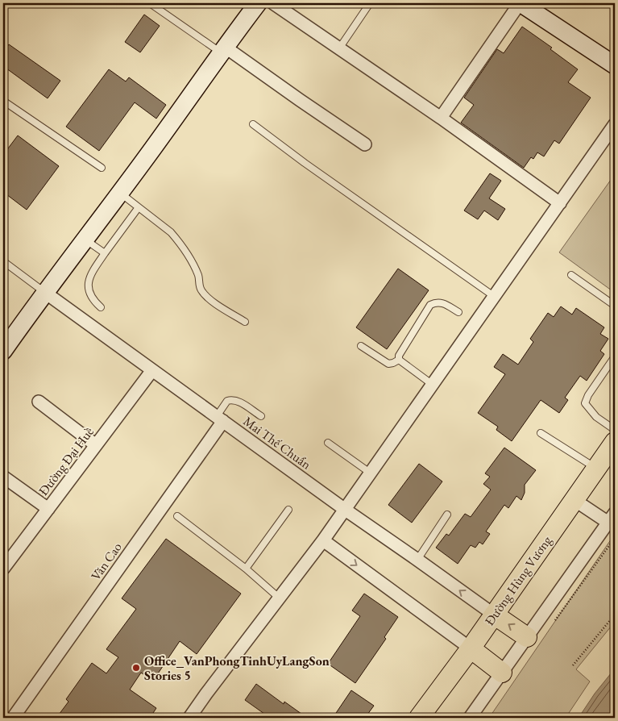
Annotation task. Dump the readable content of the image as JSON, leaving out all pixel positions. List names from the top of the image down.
{
  "streets": {
    "main road": ["Đường Hùng Vương"],
    "street": ["Mai Thế Chuẩn", "Đường Đại Huề", "Văn Cao"]
  },
  "crossings": [
    ["Mai Thế Chuẩn", "Đường Đại Huề"],
    ["Mai Thế Chuẩn", "Văn Cao"],
    ["Mai Thế Chuẩn", "Đường Hùng Vương"]
  ],
  "places": ["Office_VanPhongTinhUyLangSon Stories 5"]
}
